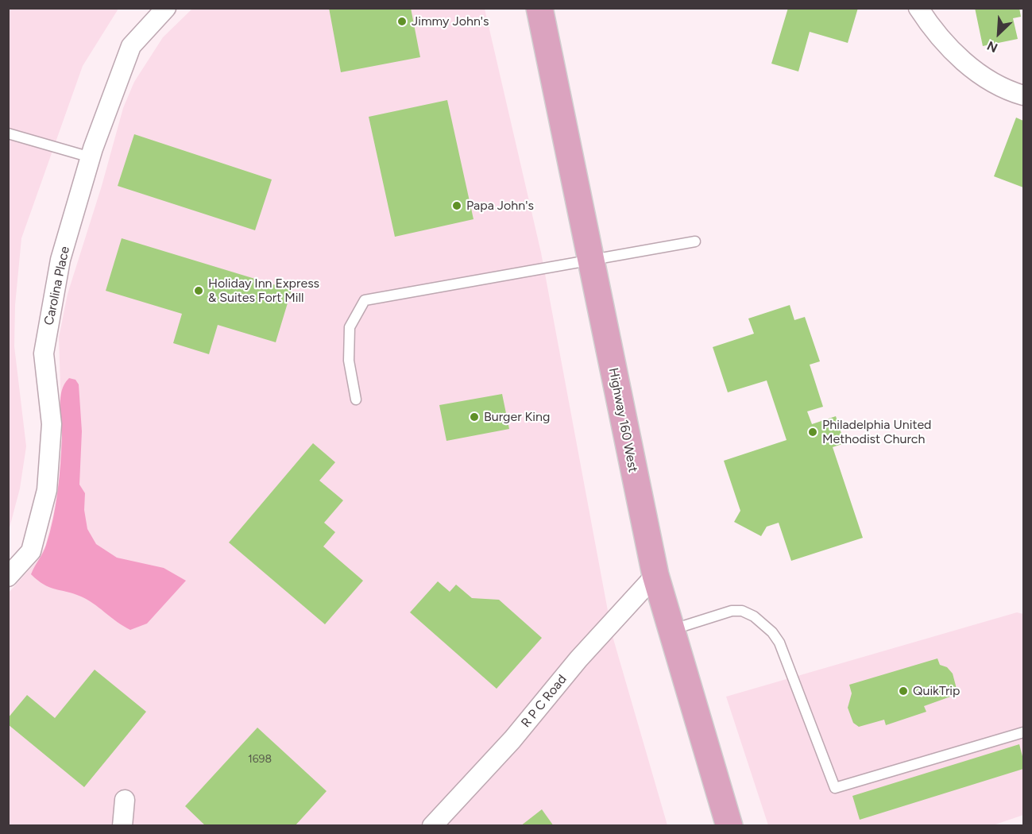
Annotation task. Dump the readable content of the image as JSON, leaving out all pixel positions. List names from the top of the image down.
{
  "streets": {
    "main road": ["Highway 160 West"],
    "street": ["Carolina Place", "R P C Road"]
  },
  "crossings": [
    ["Highway 160 West", "R P C Road"]
  ],
  "places": [
    "Jimmy John's",
    "Papa John's",
    "Holiday Inn Express & Suites Fort Mill",
    "Burger King",
    "Philadelphia United Methodist Church",
    "QuikTrip"
  ],
  "house_numbers": ["1698"],
  "north": "bottom left"
}
